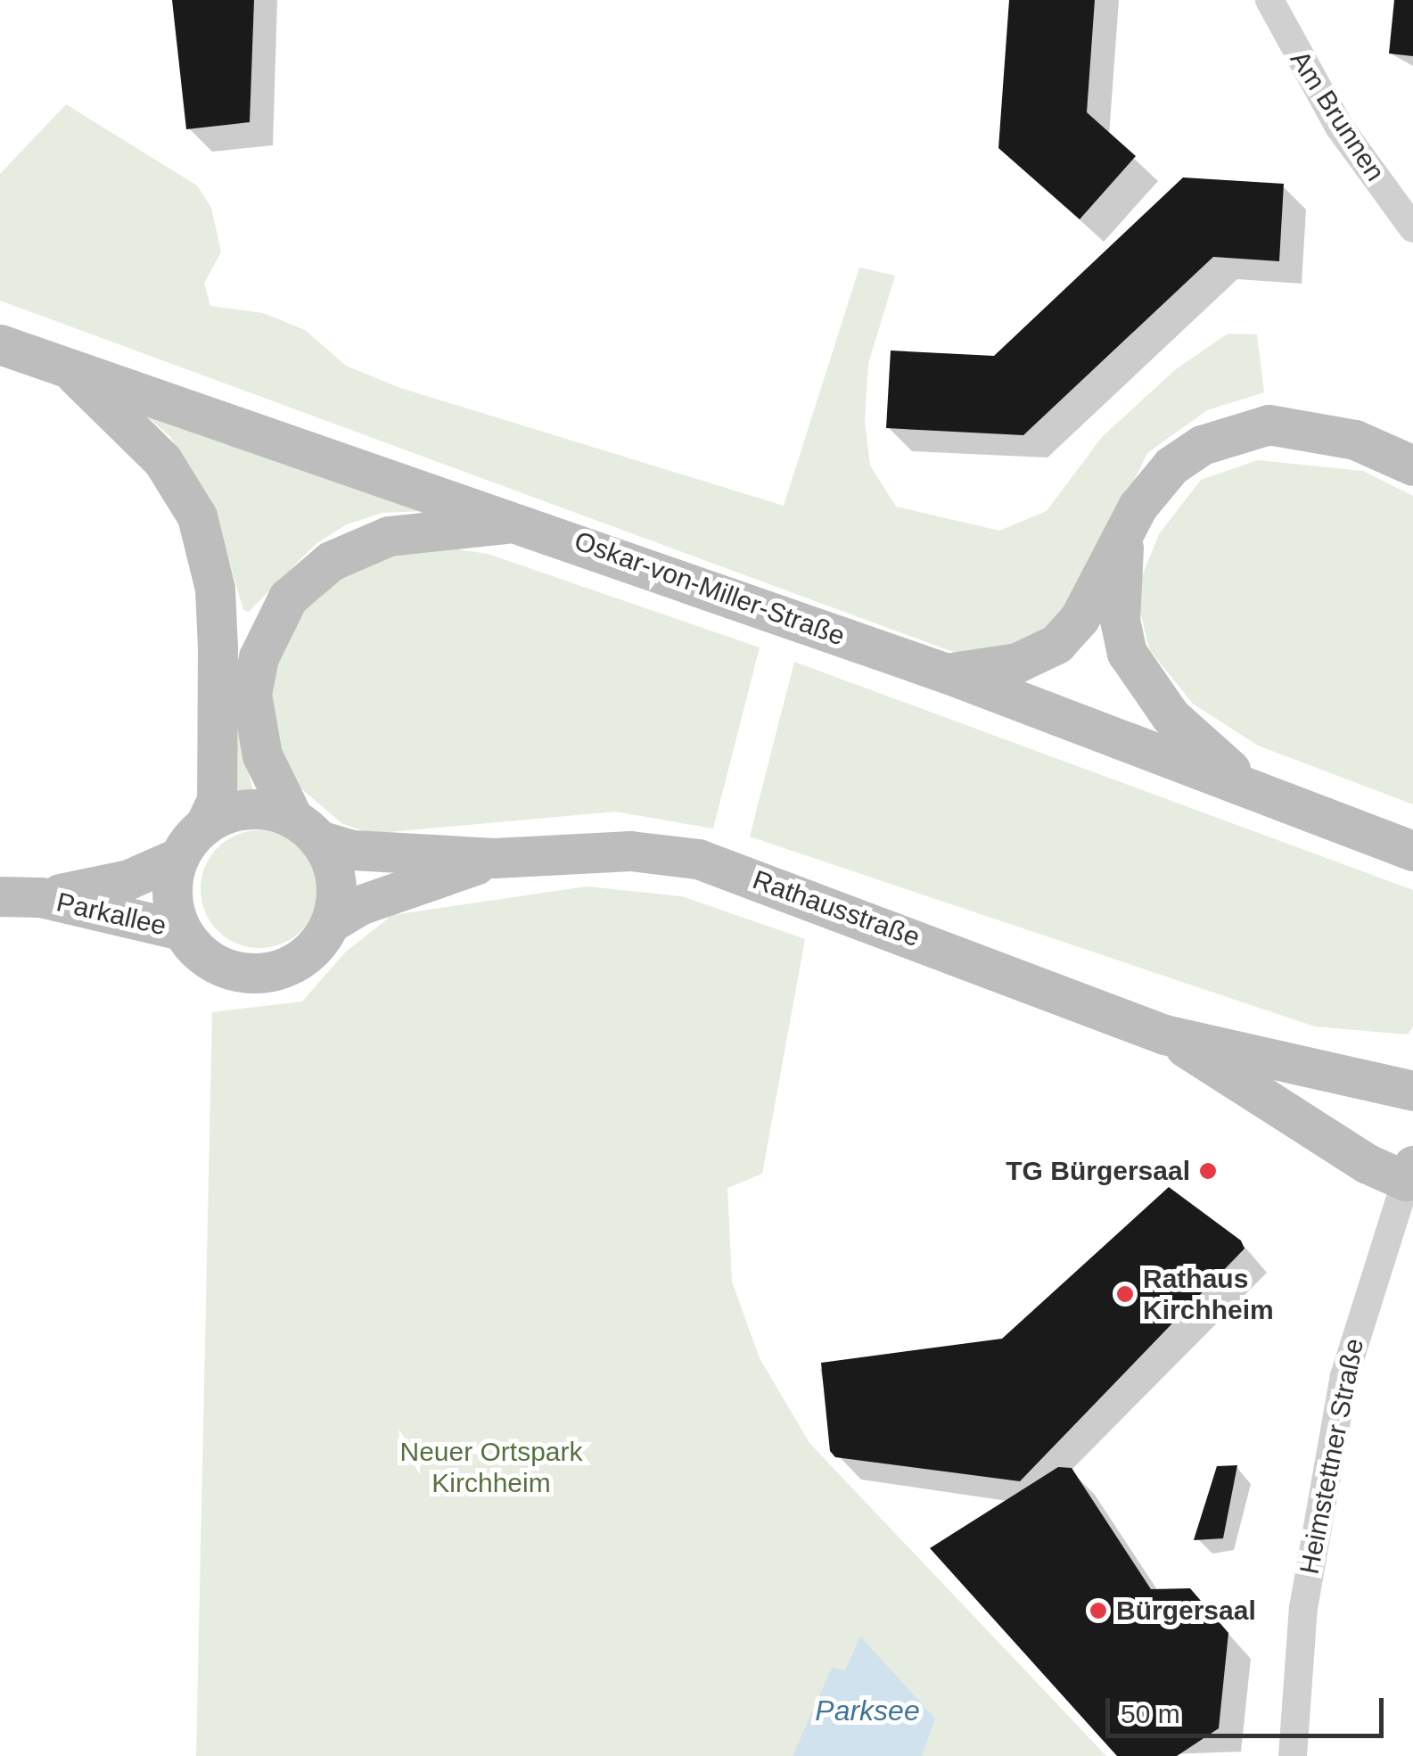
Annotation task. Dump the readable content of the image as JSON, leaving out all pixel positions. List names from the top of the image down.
{
  "streets": {
    "main road": ["Oskar-von-Miller-Straße", "Rathausstraße", "Parkallee"],
    "street": ["Am Brunnen", "Heimstettner Straße"]
  },
  "crossings": [
    ["Rathausstraße", "Parkallee"],
    ["Rathausstraße", "Heimstettner Straße"]
  ],
  "water": ["Parksee"],
  "parks": ["Neuer Ortspark Kirchheim"],
  "places": ["TG Bürgersaal", "Rathaus Kirchheim", "Bürgersaal"],
  "scale_bar": "50 m"
}
